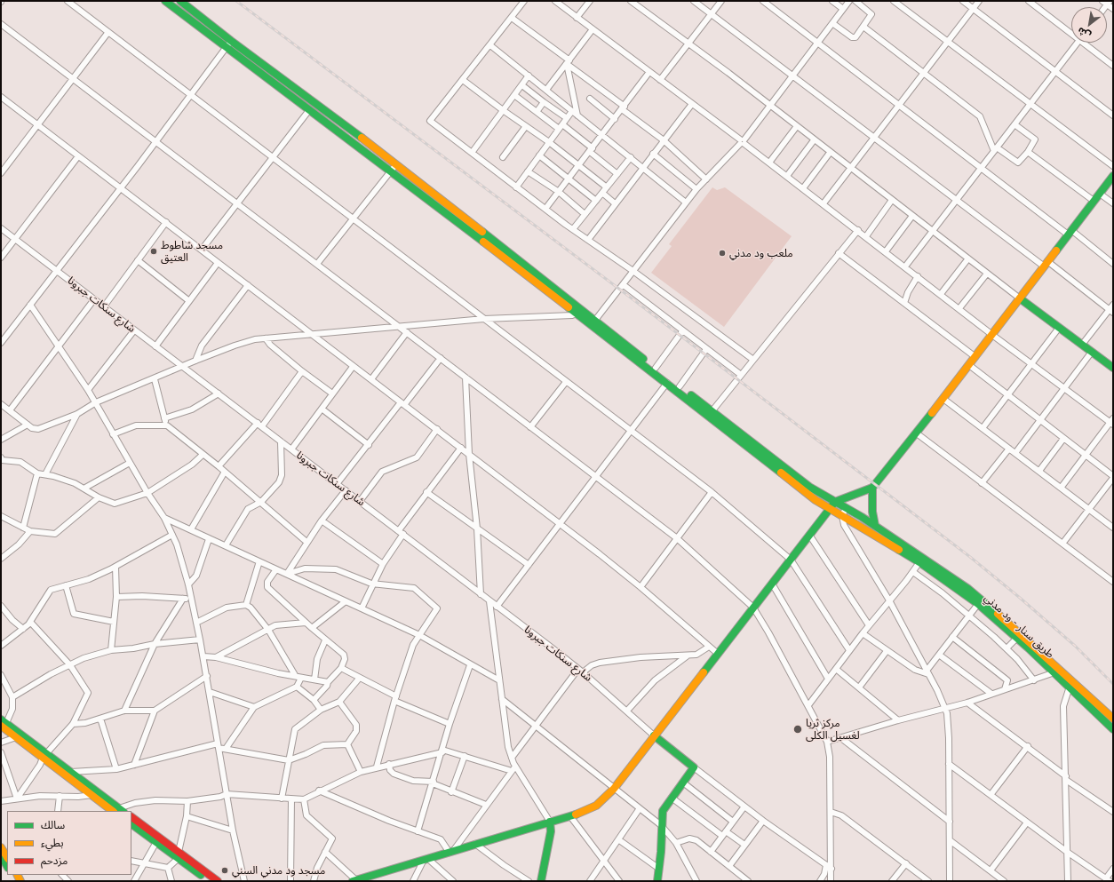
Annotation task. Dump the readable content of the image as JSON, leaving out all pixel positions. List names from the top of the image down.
{
  "streets": {
    "main road": ["طريق سنار - ود مدني"],
    "street": ["شارع سنكات جبرونا"]
  },
  "places": [
    "مسجد شاطوط العتيق",
    "ملعب ود مدني",
    "مركز ثريا لغسيل الكلى",
    "مسجد ود مدني السني"
  ],
  "legend": ["سالك", "بطيء", "مزدحم"],
  "north": "bottom left"
}
